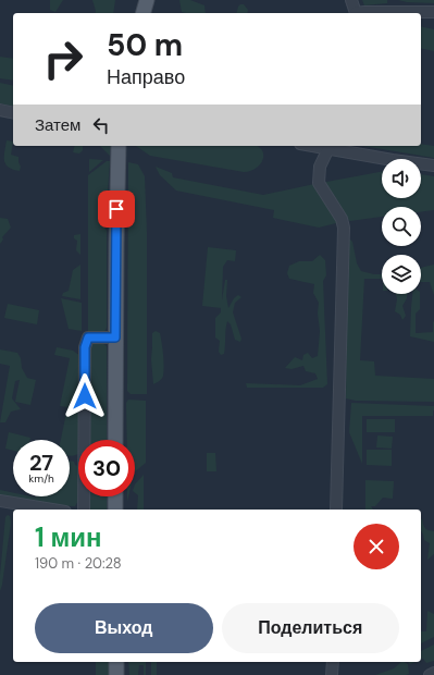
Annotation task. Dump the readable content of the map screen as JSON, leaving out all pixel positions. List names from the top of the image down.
{
  "page": {
    "turn": ["50 m", "Направо"],
    "then": "Затем",
    "speed": "27 km/h",
    "limit": "30",
    "heading": ["1 мин", "190 m · 20:28"],
    "buttons": ["Выход", "Поделиться"]
  }
}
